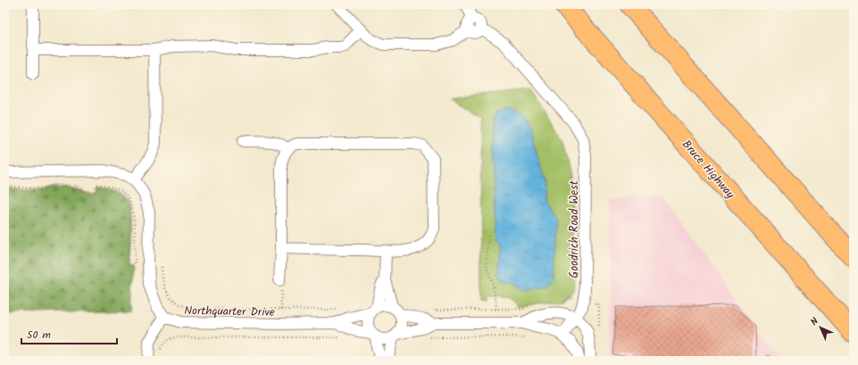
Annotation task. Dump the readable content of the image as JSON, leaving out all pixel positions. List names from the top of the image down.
{
  "streets": {
    "highway": ["Bruce Highway"],
    "street": ["Goodrich Road West", "Northquarter Drive"]
  },
  "scale_bar": "50 m",
  "north": "top left"
}
